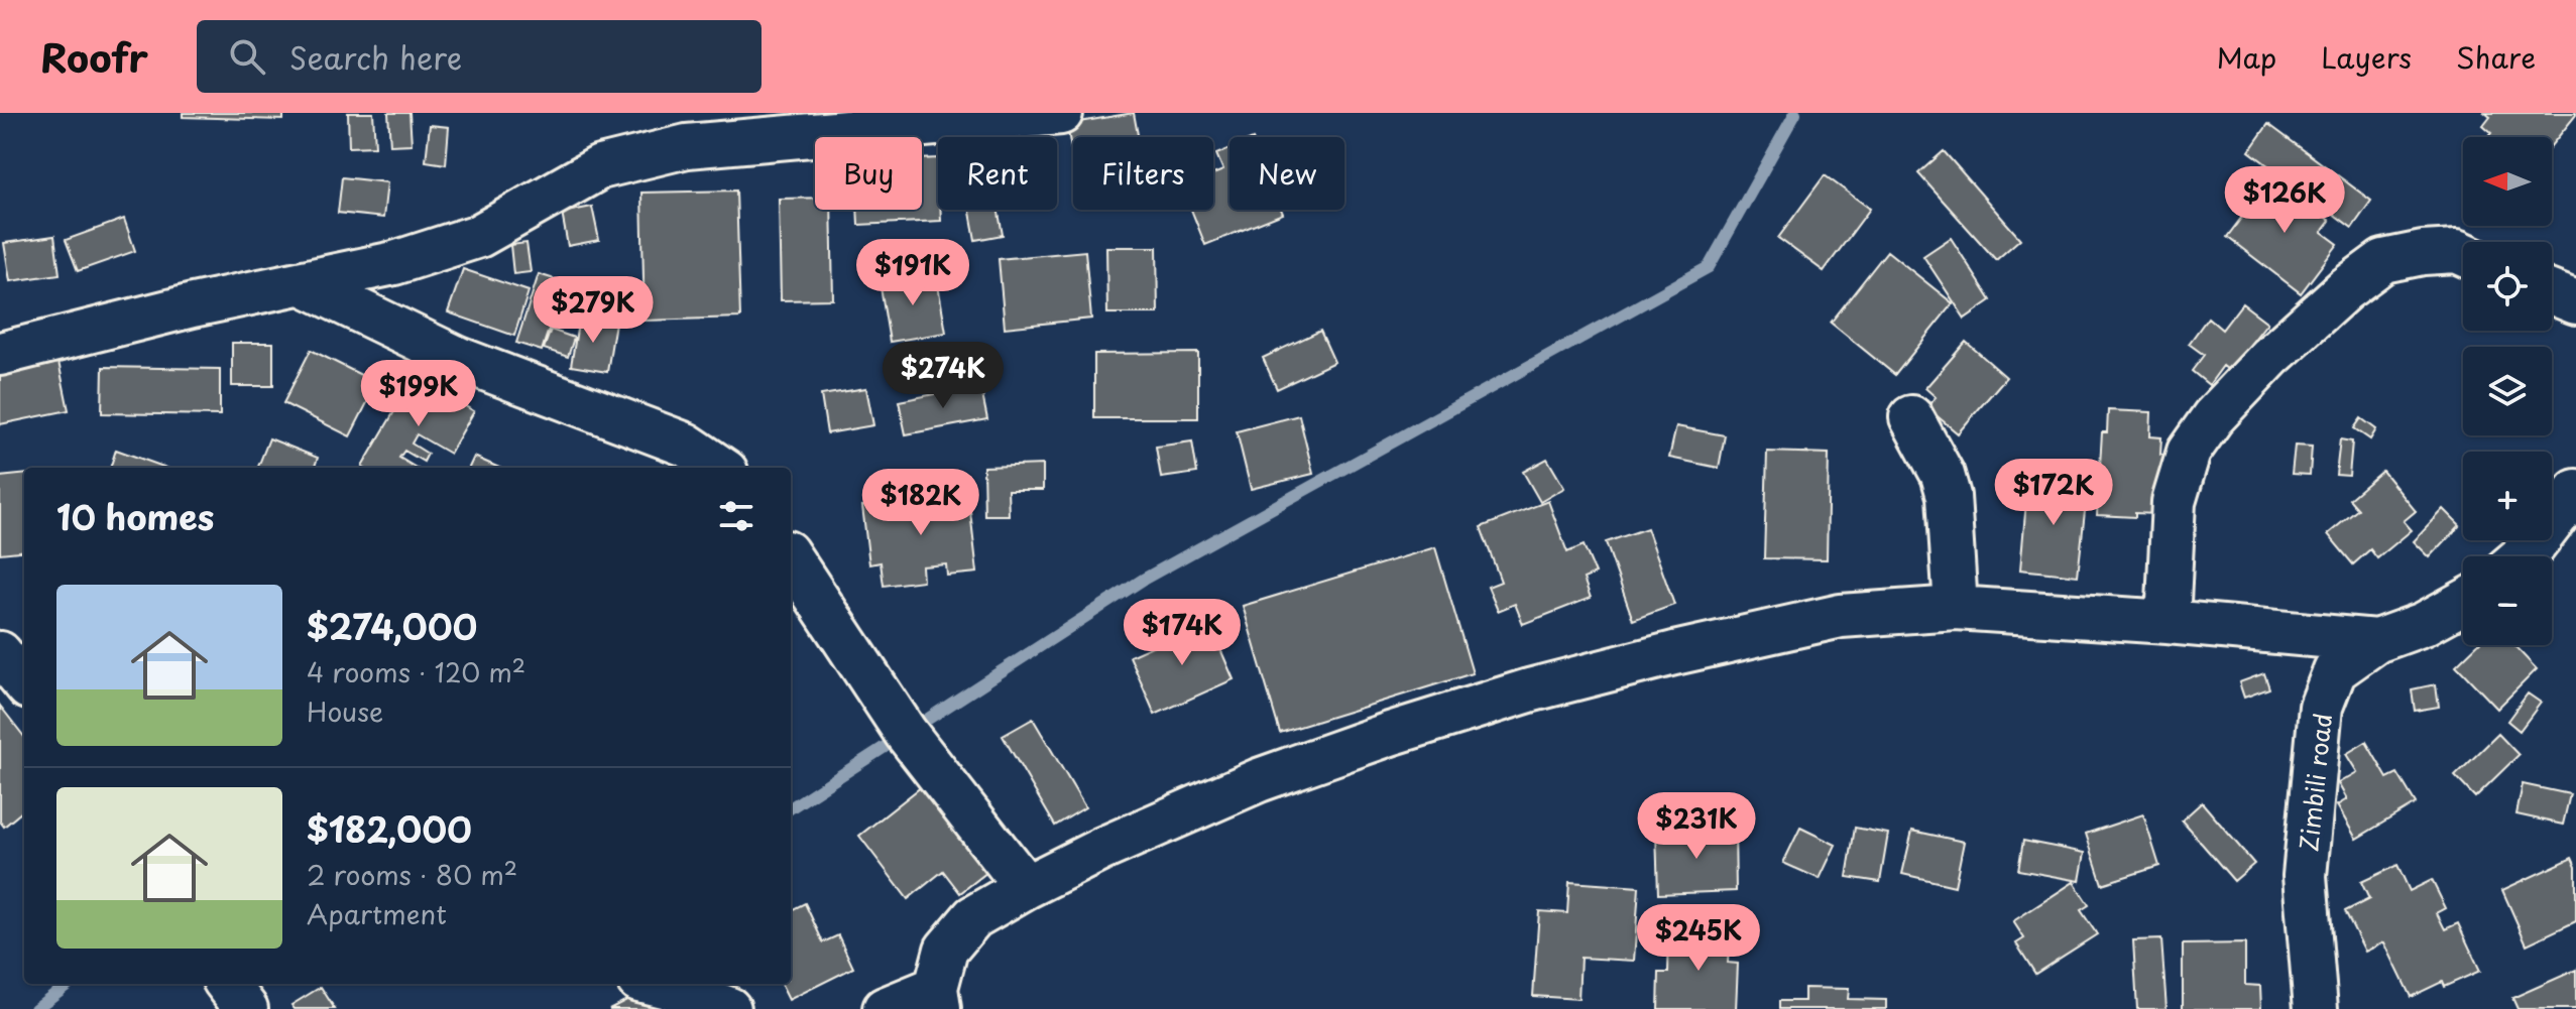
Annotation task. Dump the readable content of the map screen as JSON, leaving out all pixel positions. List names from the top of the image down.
{
  "streets": {
    "street": ["Zimbili road"]
  },
  "north": "left",
  "page": {
    "header": "Roofr",
    "search": "Search here",
    "nav": ["Map", "Layers", "Share"],
    "map_buttons": ["+", "−"],
    "chip": [
      "Buy",
      "Rent",
      "Filters",
      "New"
    ],
    "price": [
      "$126K",
      "$191K",
      "$279K",
      "$274K",
      "$199K",
      "$172K",
      "$182K",
      "$174K",
      "$231K",
      "$245K"
    ],
    "heading": "10 homes",
    "list": [
      {
        "name": "$274,000",
        "note": "4 rooms · 120 m² · House"
      },
      {
        "name": "$182,000",
        "note": "2 rooms · 80 m² · Apartment"
      }
    ]
  }
}
